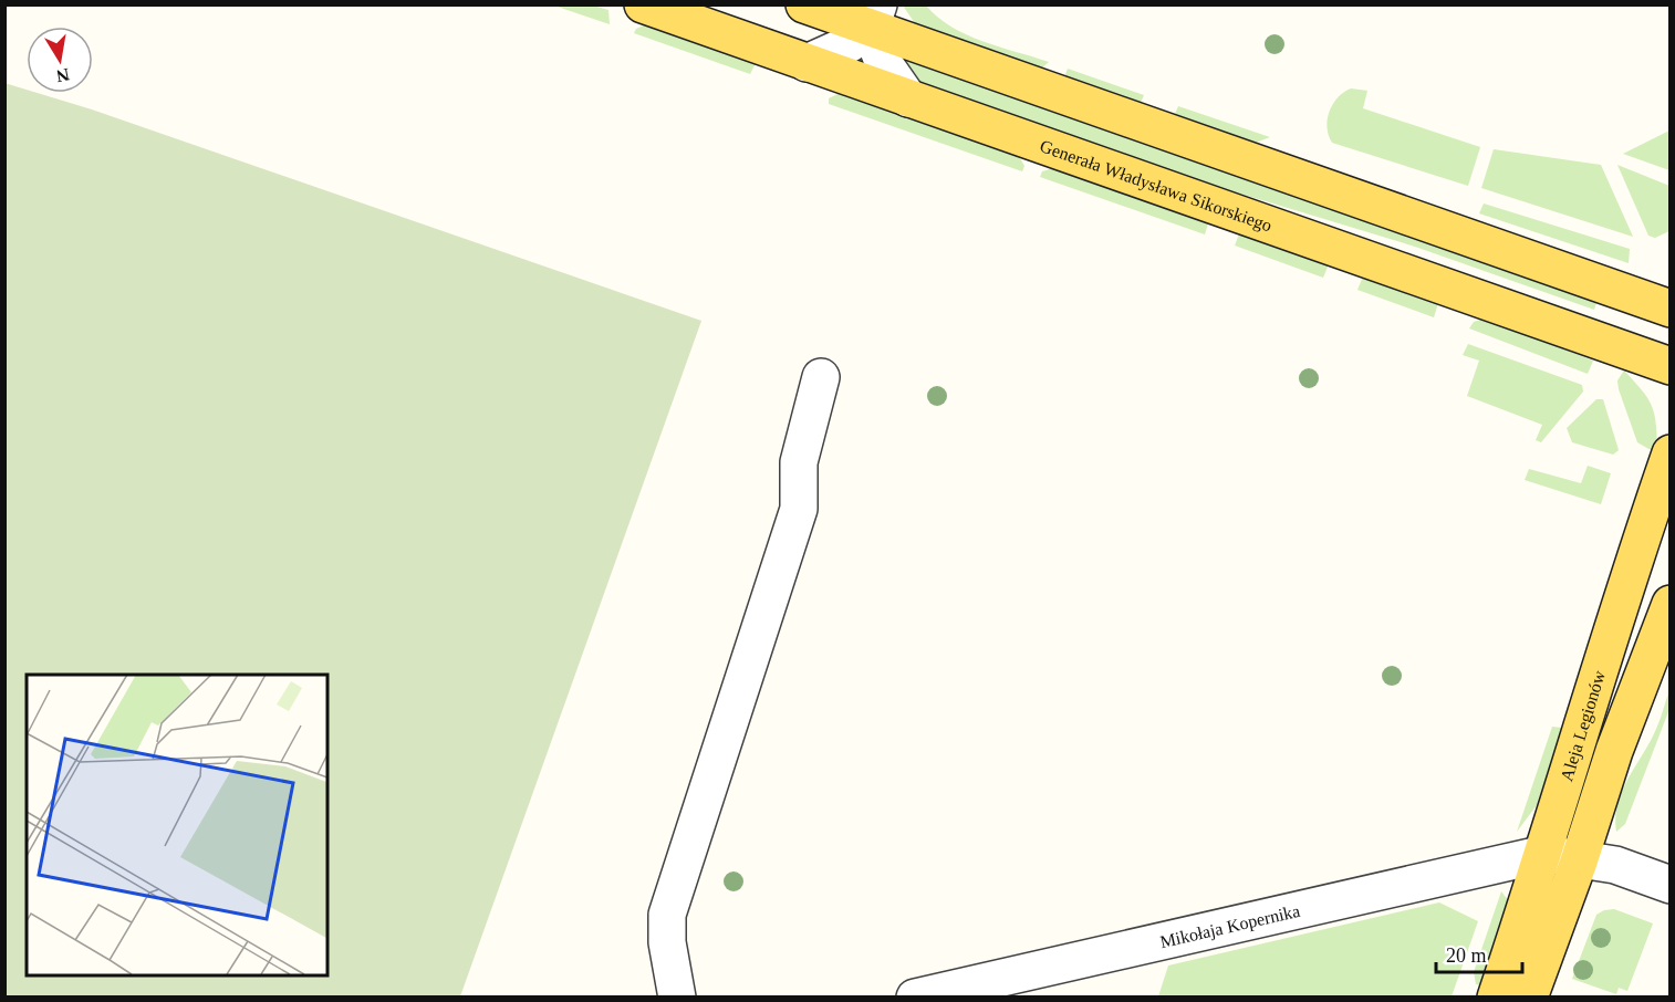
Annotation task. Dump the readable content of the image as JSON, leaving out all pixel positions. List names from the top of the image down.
{
  "streets": {
    "main road": ["Generała Władysława Sikorskiego", "Aleja Legionów"],
    "street": ["Mikołaja Kopernika"]
  },
  "crossings": [
    ["Aleja Legionów", "Mikołaja Kopernika"]
  ],
  "scale_bar": "20 m",
  "north": "bottom"
}
